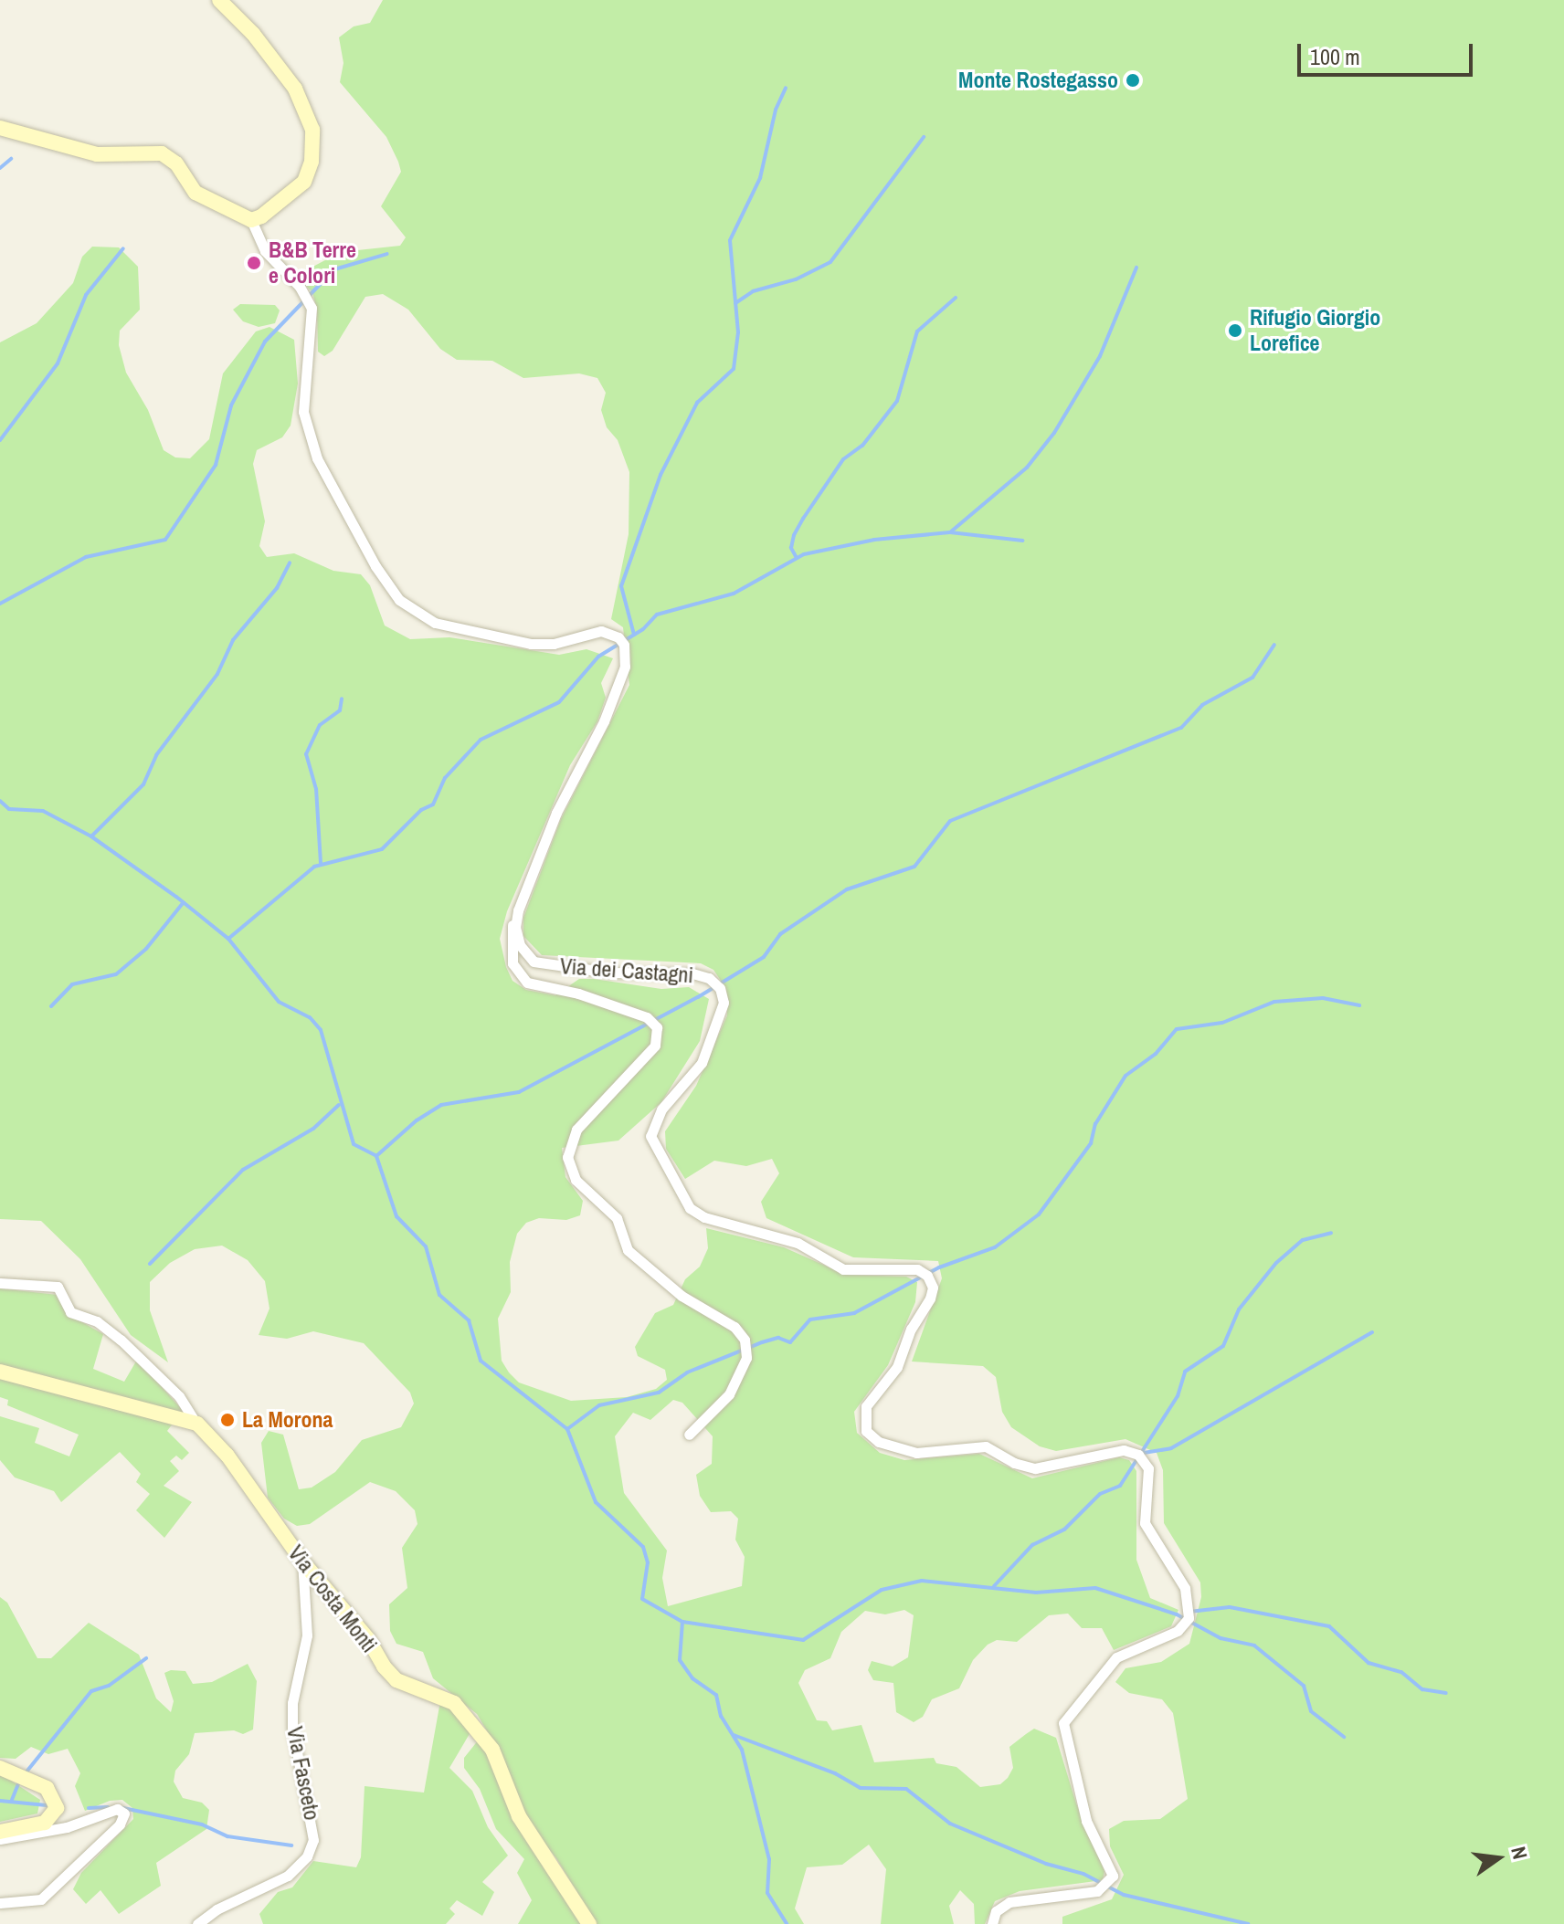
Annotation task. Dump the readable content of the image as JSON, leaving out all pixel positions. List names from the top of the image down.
{
  "streets": {
    "street": ["Via dei Castagni", "Via Costa Monti", "Via Fasceto"]
  },
  "crossings": [
    ["Via Costa Monti", "Via Fasceto"]
  ],
  "places": [
    "Monte Rostegasso",
    "B&B Terre e Colori",
    "Rifugio Giorgio Lorefice",
    "La Morona"
  ],
  "scale_bar": "100 m",
  "north": "right"
}
